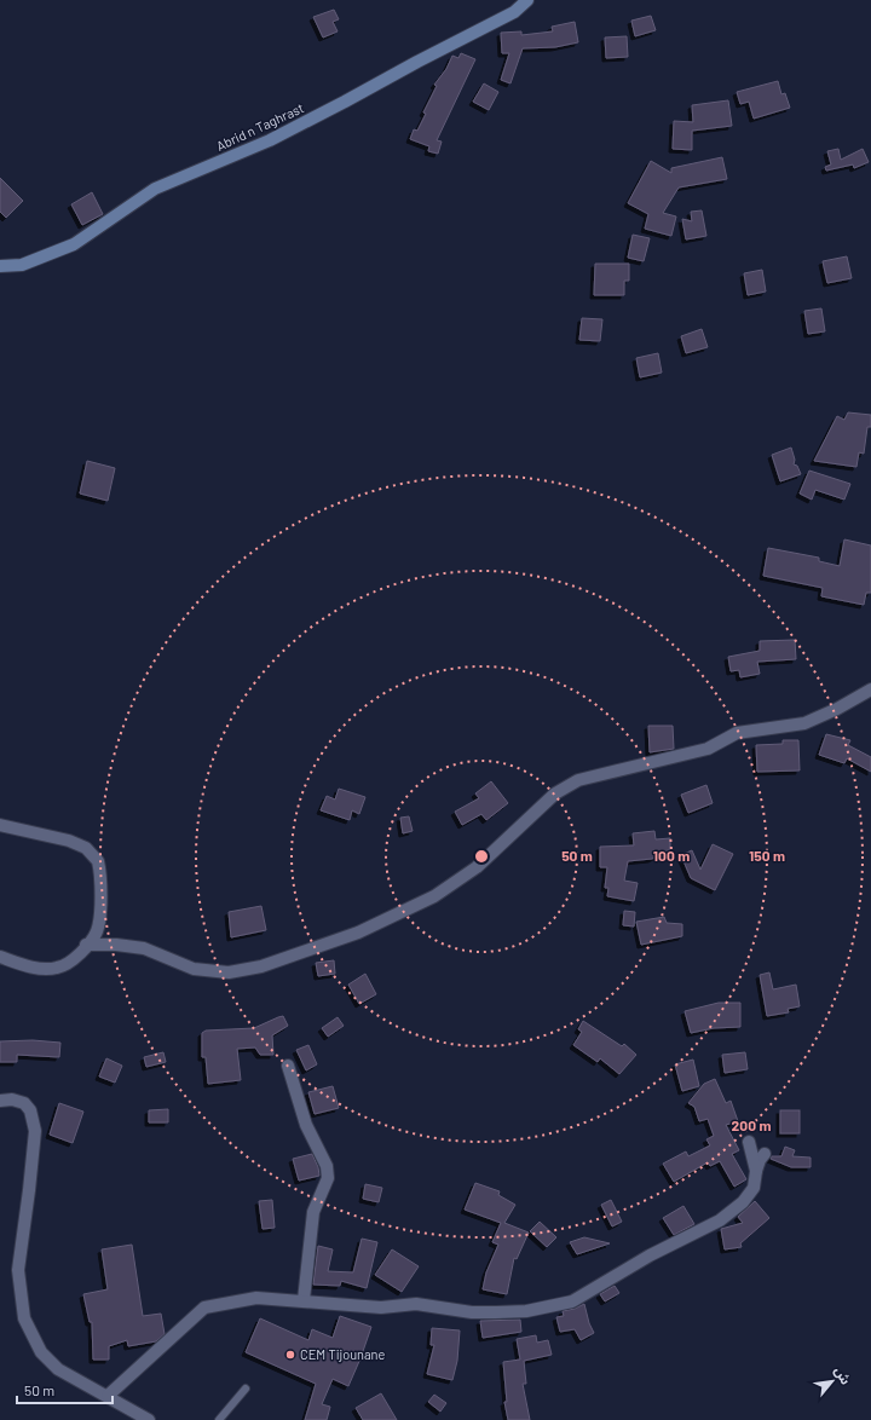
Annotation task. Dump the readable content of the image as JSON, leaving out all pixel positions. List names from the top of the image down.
{
  "streets": {
    "street": ["Abrid n Taghrast"]
  },
  "places": ["CEM Tijounane"],
  "scale_bar": "50 m",
  "north": "top right",
  "rings": [
    "50 m",
    "100 m",
    "150 m",
    "200 m"
  ]
}
